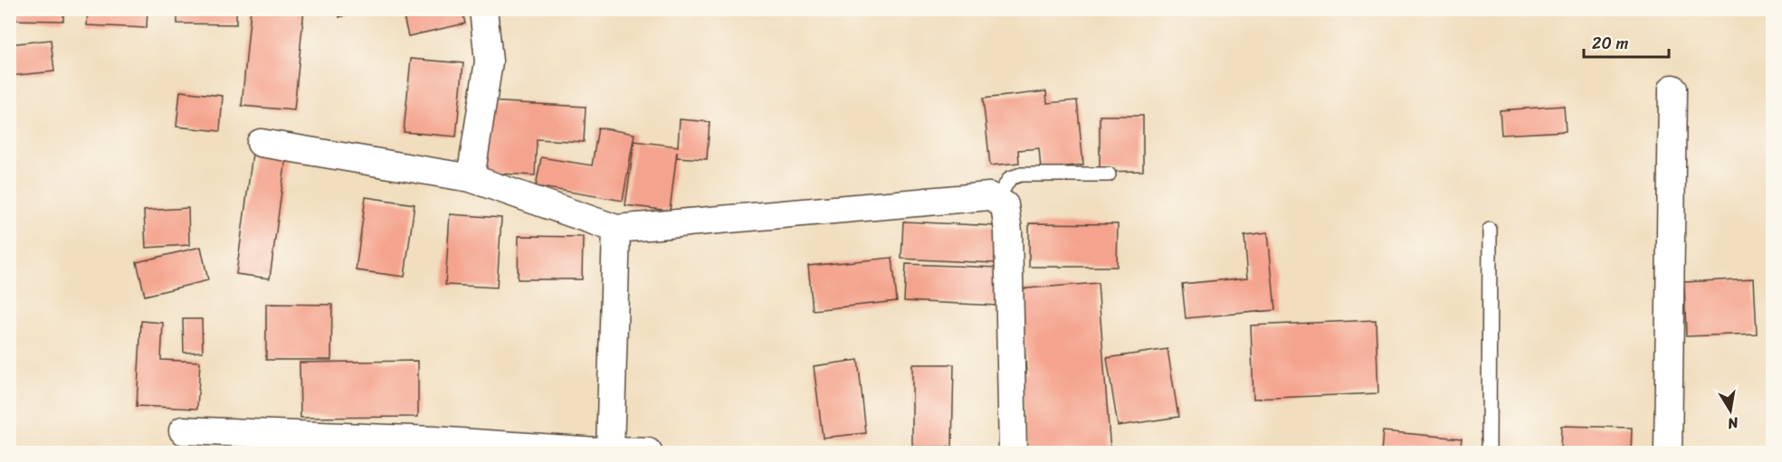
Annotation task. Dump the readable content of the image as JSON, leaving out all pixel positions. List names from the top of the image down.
{
  "scale_bar": "20 m",
  "north": "bottom"
}
